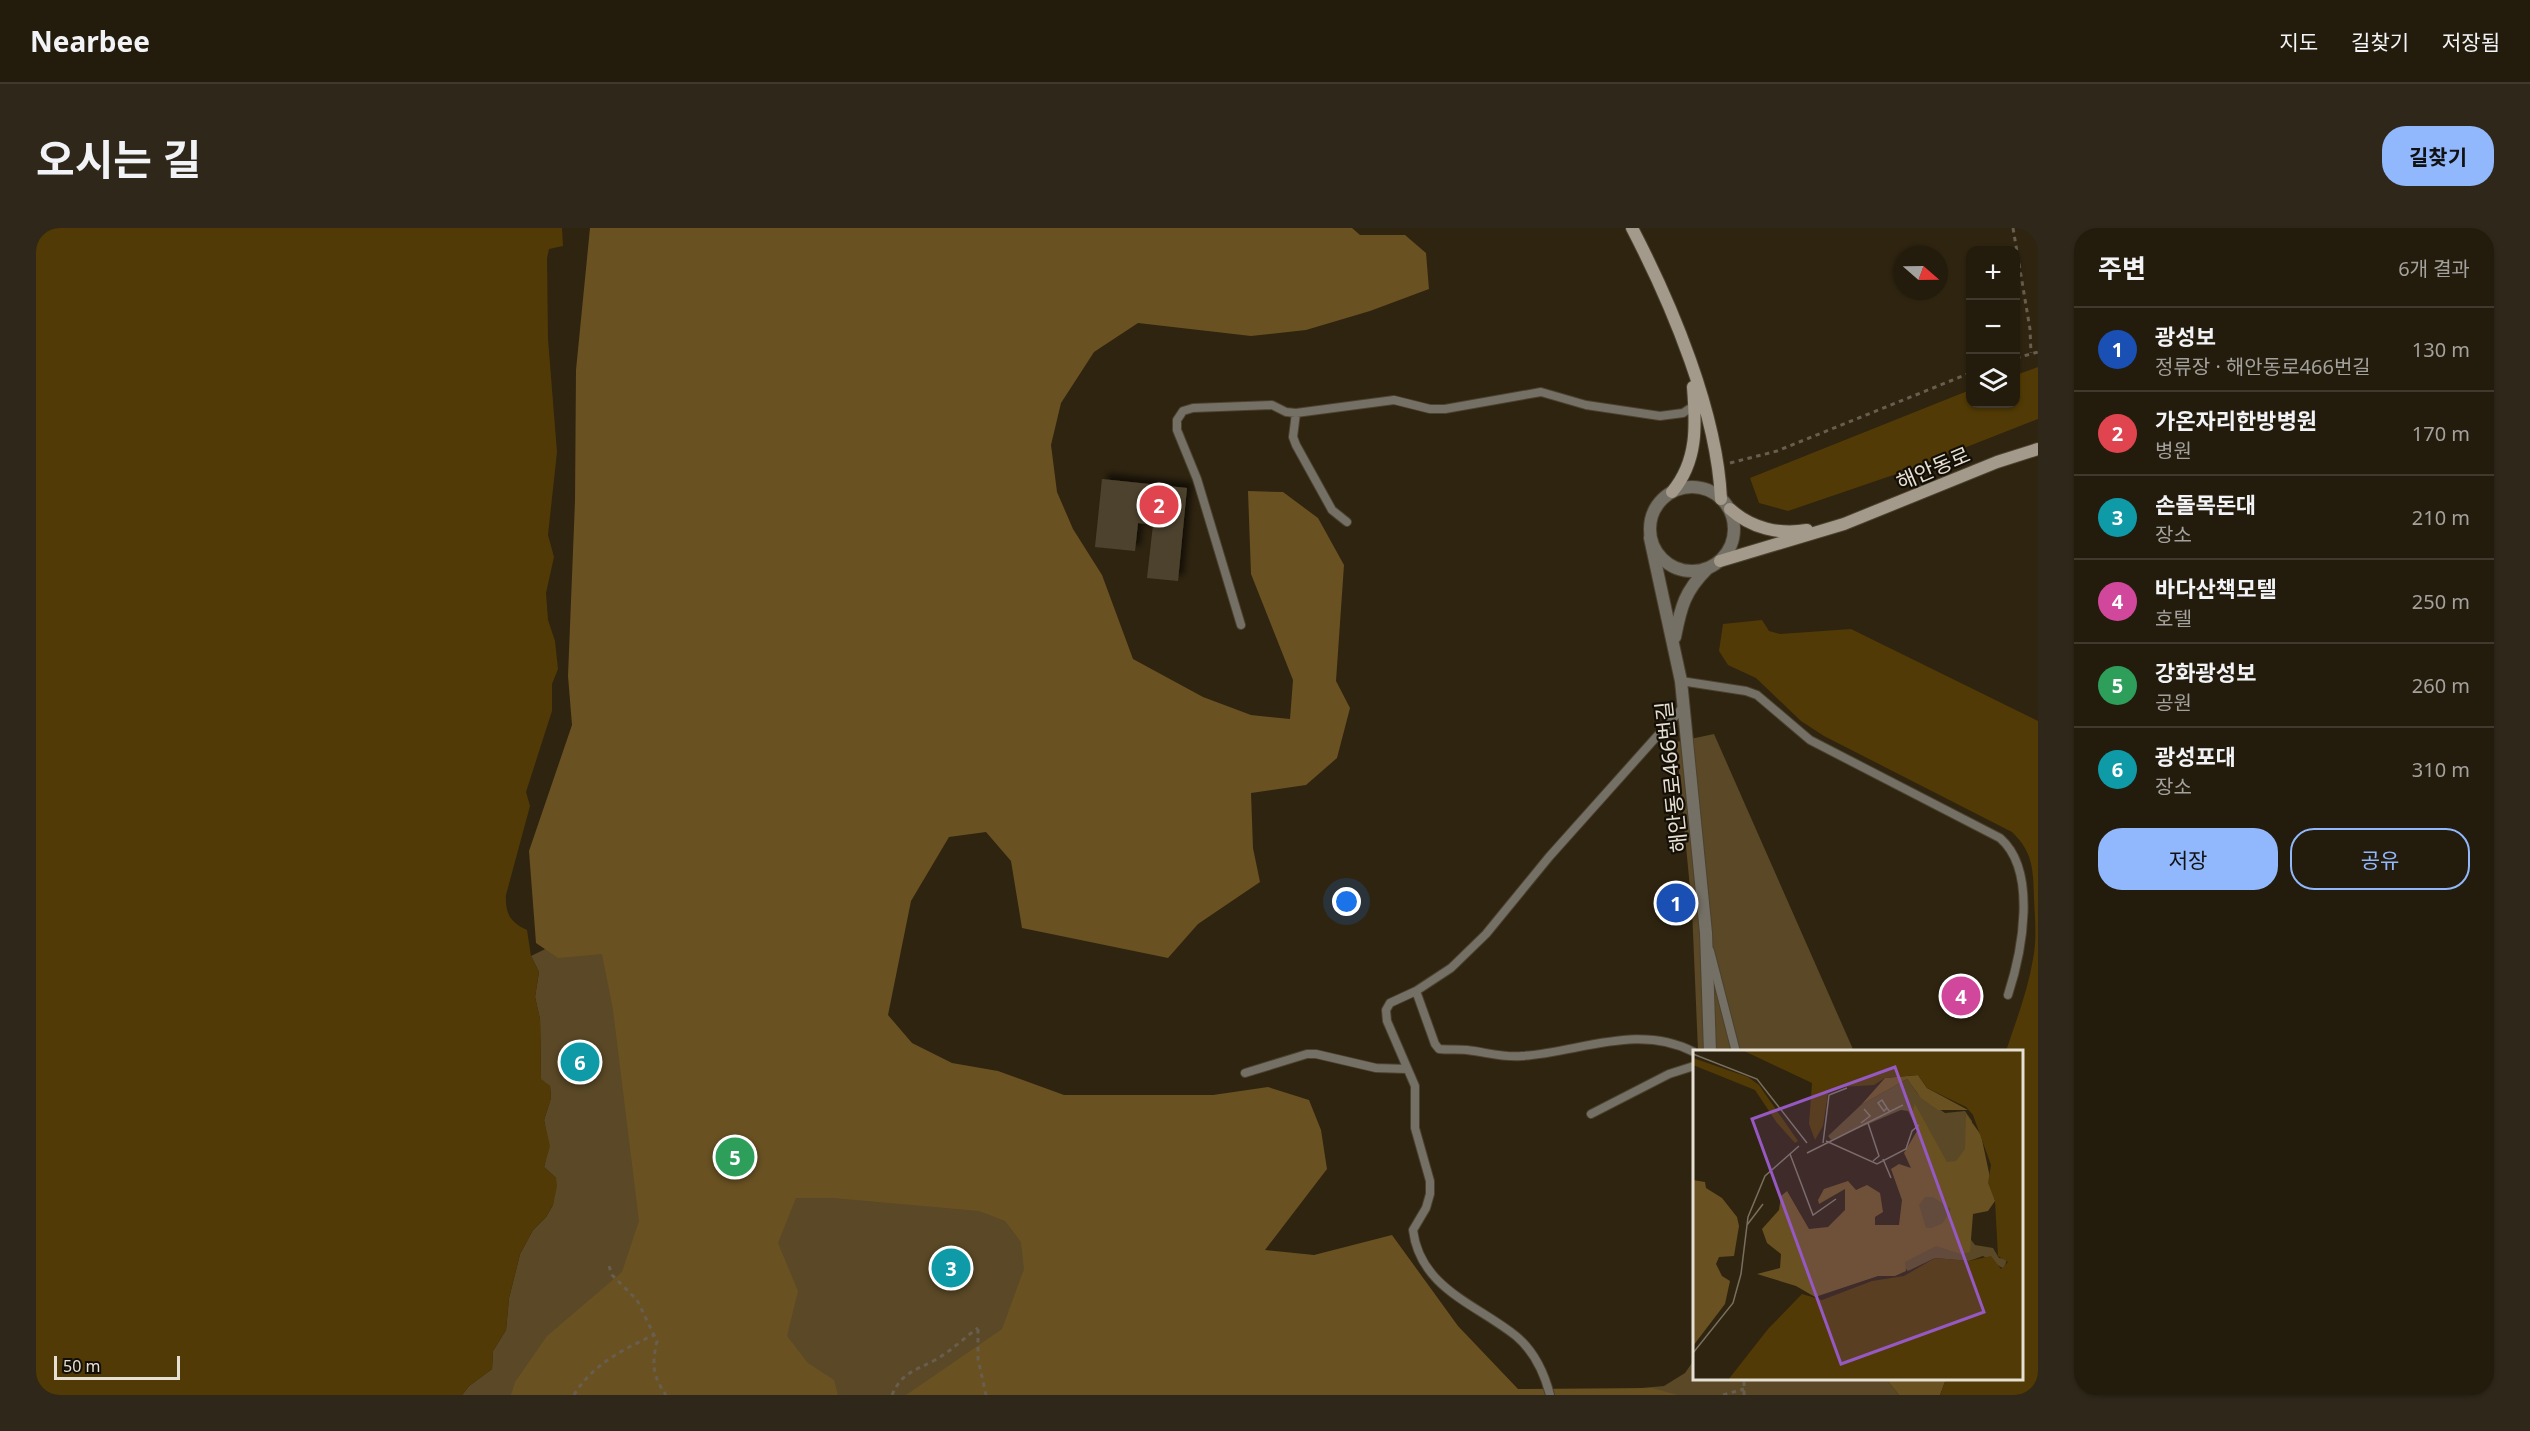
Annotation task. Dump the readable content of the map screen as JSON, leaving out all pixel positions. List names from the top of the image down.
{
  "streets": {
    "main road": ["해안동로"],
    "street": ["해안동로466번길"]
  },
  "crossings": [
    ["해안동로", "해안동로466번길"]
  ],
  "scale_bar": "50 m",
  "north": "right",
  "page": {
    "header": "Nearbee",
    "nav": ["지도", "길찾기", "저장됨"],
    "title": "오시는 길",
    "buttons": [
      "길찾기",
      ["저장", "공유"]
    ],
    "heading": ["주변", "6개 결과"],
    "map_buttons": ["+", "−"],
    "list": [
      {
        "mark": "1",
        "name": "광성보",
        "note": "정류장 · 해안동로466번길",
        "value": "130 m"
      },
      {
        "mark": "2",
        "name": "가온자리한방병원",
        "note": "병원",
        "value": "170 m"
      },
      {
        "mark": "3",
        "name": "손돌목돈대",
        "note": "장소",
        "value": "210 m"
      },
      {
        "mark": "4",
        "name": "바다산책모텔",
        "note": "호텔",
        "value": "250 m"
      },
      {
        "mark": "5",
        "name": "강화광성보",
        "note": "공원",
        "value": "260 m"
      },
      {
        "mark": "6",
        "name": "광성포대",
        "note": "장소",
        "value": "310 m"
      }
    ],
    "pins": [
      "2",
      "1",
      "4",
      "6",
      "5",
      "3"
    ],
    "scale": "50 m"
  }
}
